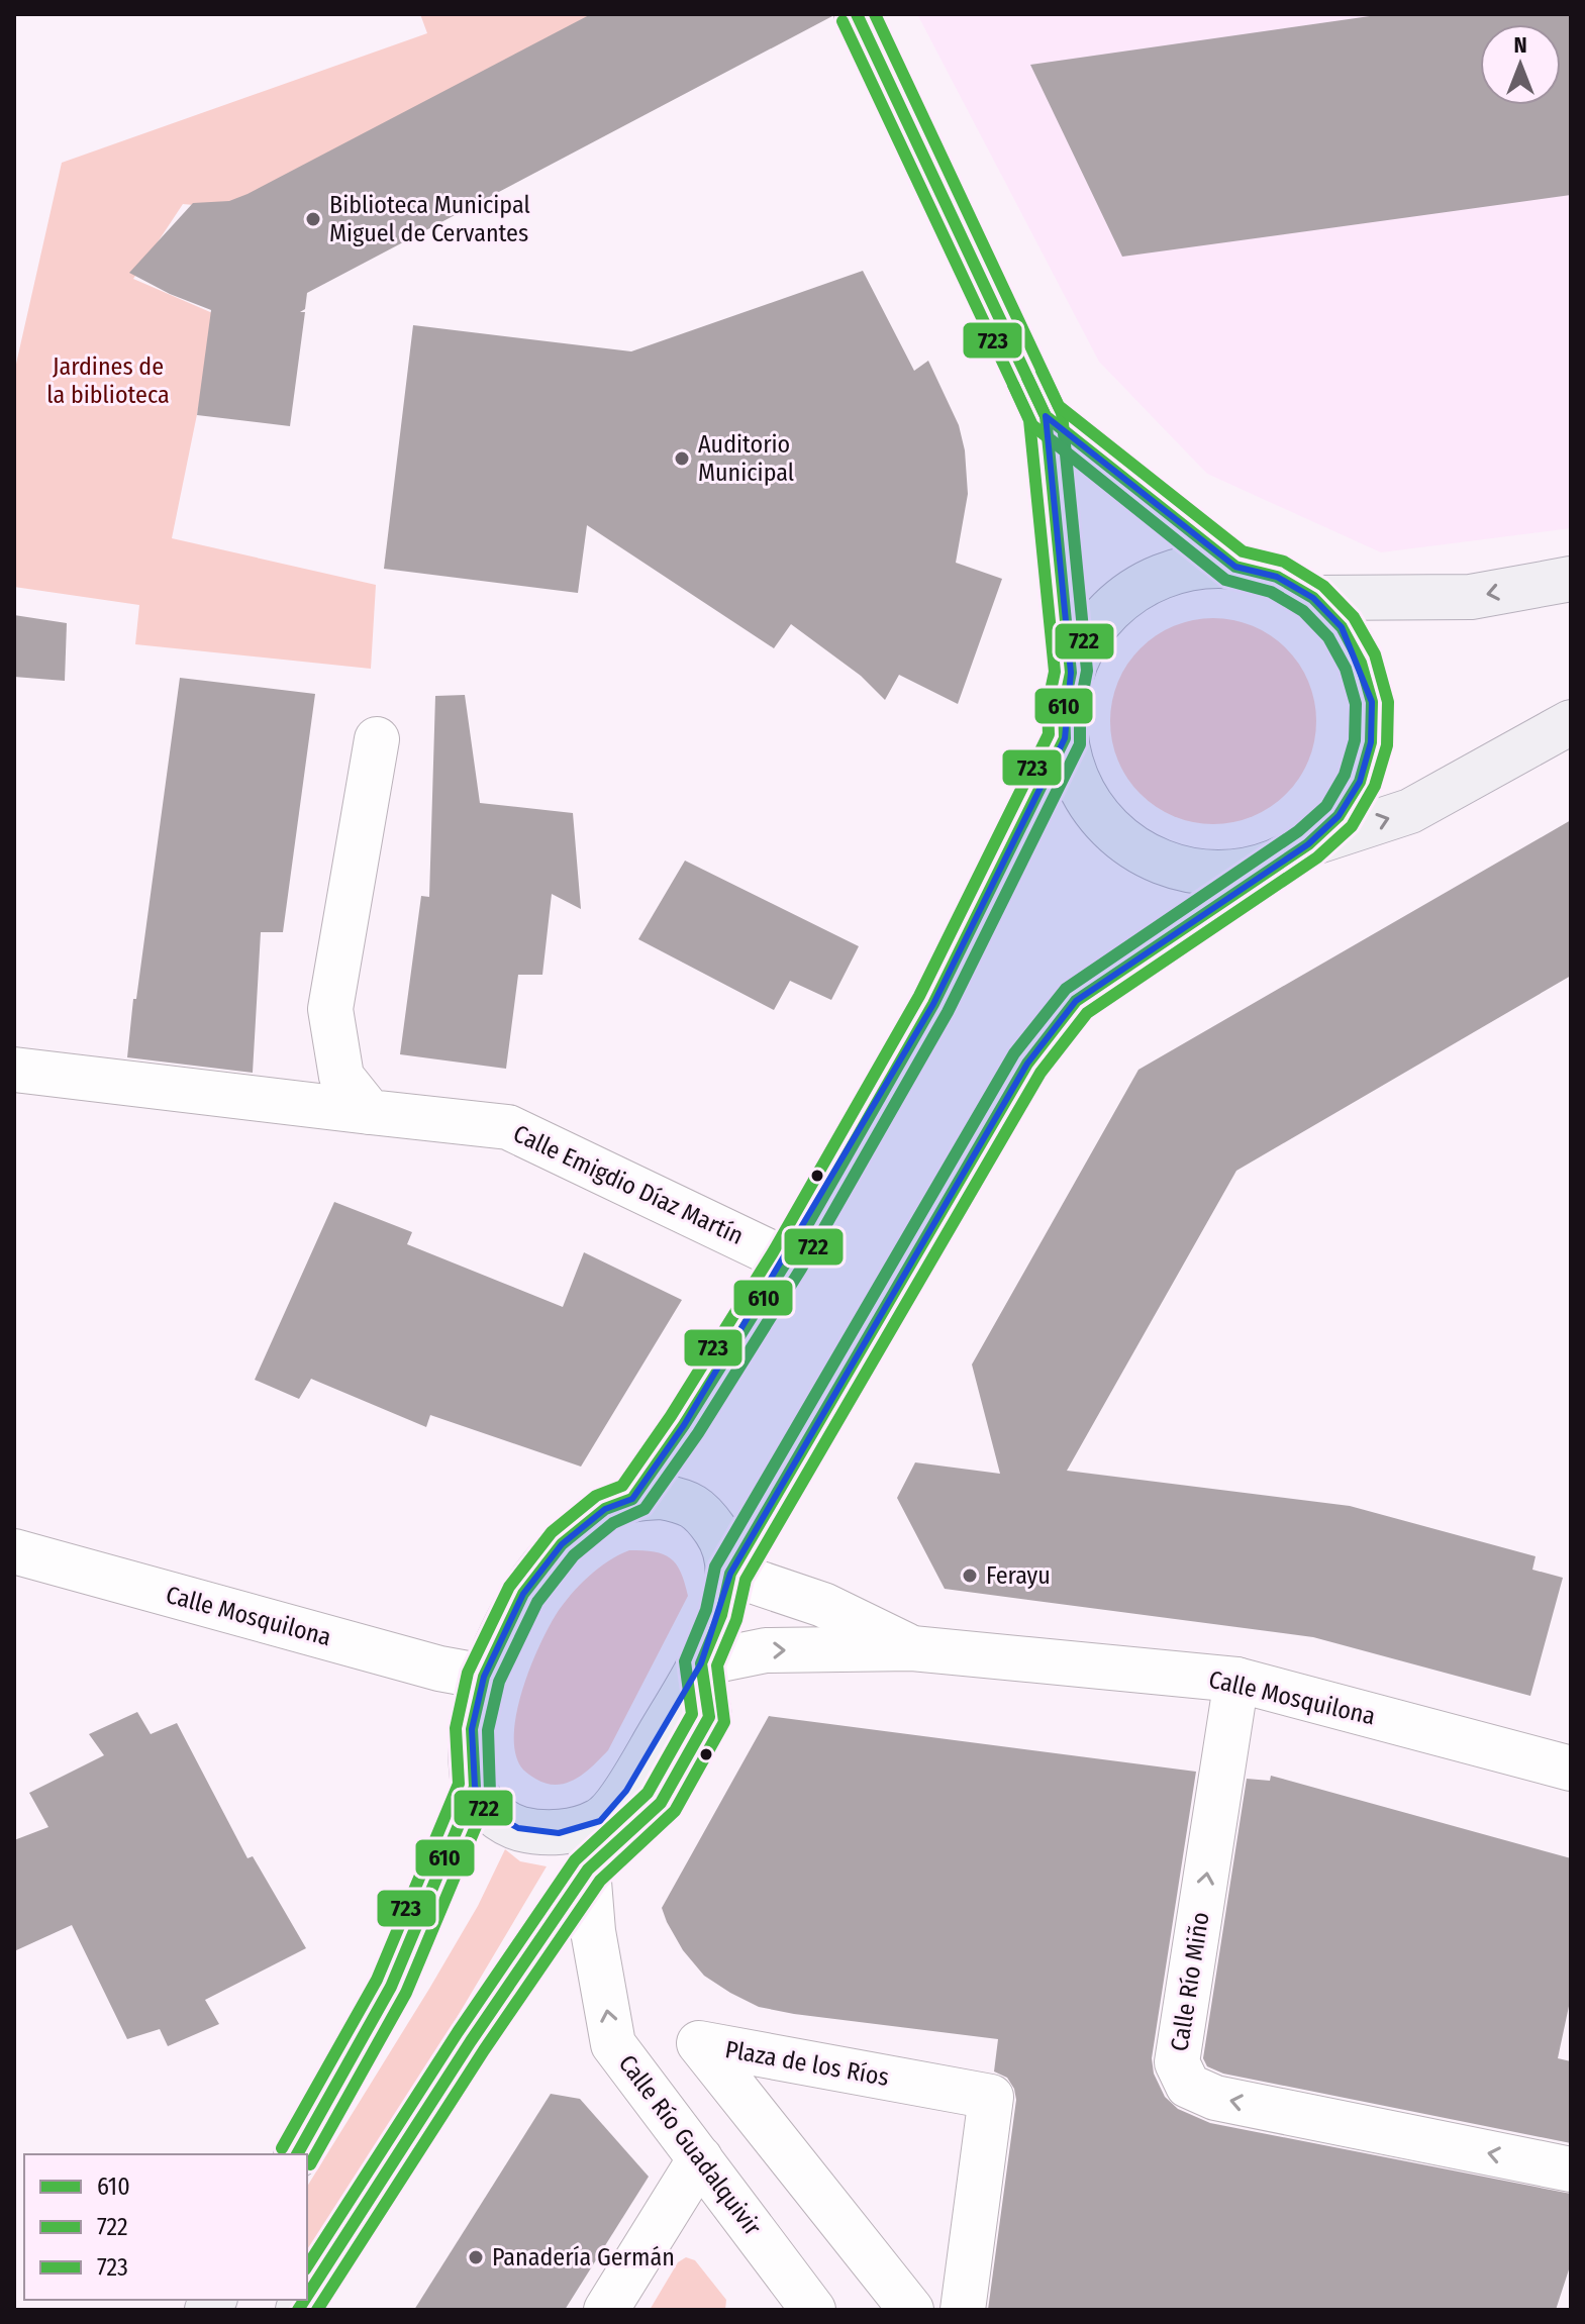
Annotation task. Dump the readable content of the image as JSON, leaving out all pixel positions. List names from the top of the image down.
{
  "streets": {
    "street": [
      "Calle Emigdio Díaz Martín",
      "Calle Mosquilona",
      "Calle Río Miño",
      "Plaza de los Ríos",
      "Calle Río Guadalquivir"
    ]
  },
  "crossings": [
    ["Calle Mosquilona", "Calle Río Miño"]
  ],
  "one_way": ["Calle Río Guadalquivir"],
  "parks": ["Jardines de la biblioteca"],
  "places": [
    "Biblioteca Municipal Miguel de Cervantes",
    "Auditorio Municipal",
    "Ferayu",
    "Panadería Germán"
  ],
  "lines": ["transit line 610", "transit line 722", "transit line 723"],
  "legend": ["610", "722", "723"],
  "north": "top"
}
